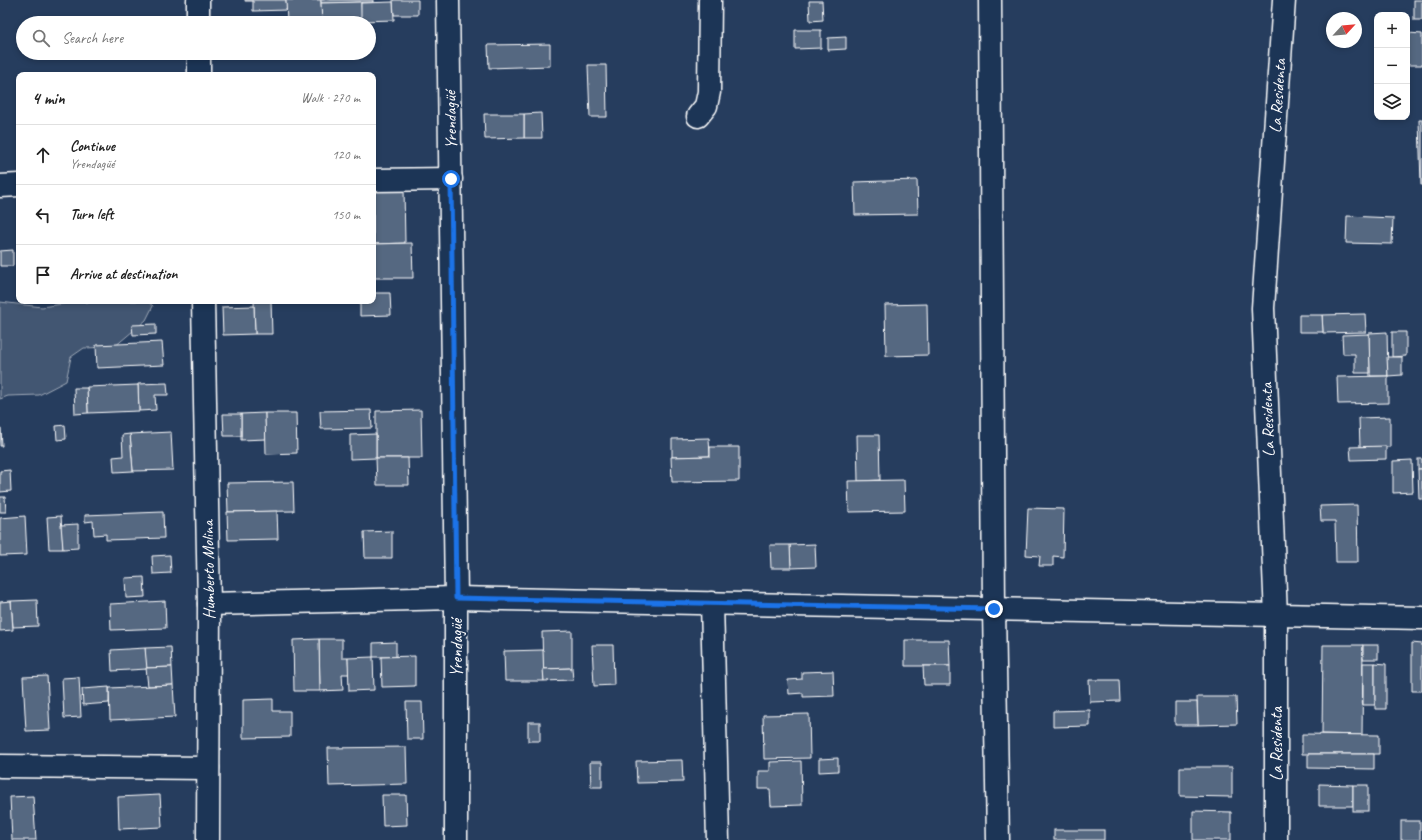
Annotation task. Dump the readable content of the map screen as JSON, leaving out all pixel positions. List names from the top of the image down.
{
  "streets": {
    "street": ["La Residenta", "Yrendagüé", "Humberto Molina"]
  },
  "north": "top right",
  "page": {
    "map_buttons": ["+", "−"],
    "search": "Search here",
    "heading": ["4 min", "Walk · 270 m"],
    "list": [
      ["Continue", "Yrendagüé", "120 m"],
      ["Turn left", "150 m"],
      "Arrive at destination"
    ]
  }
}
